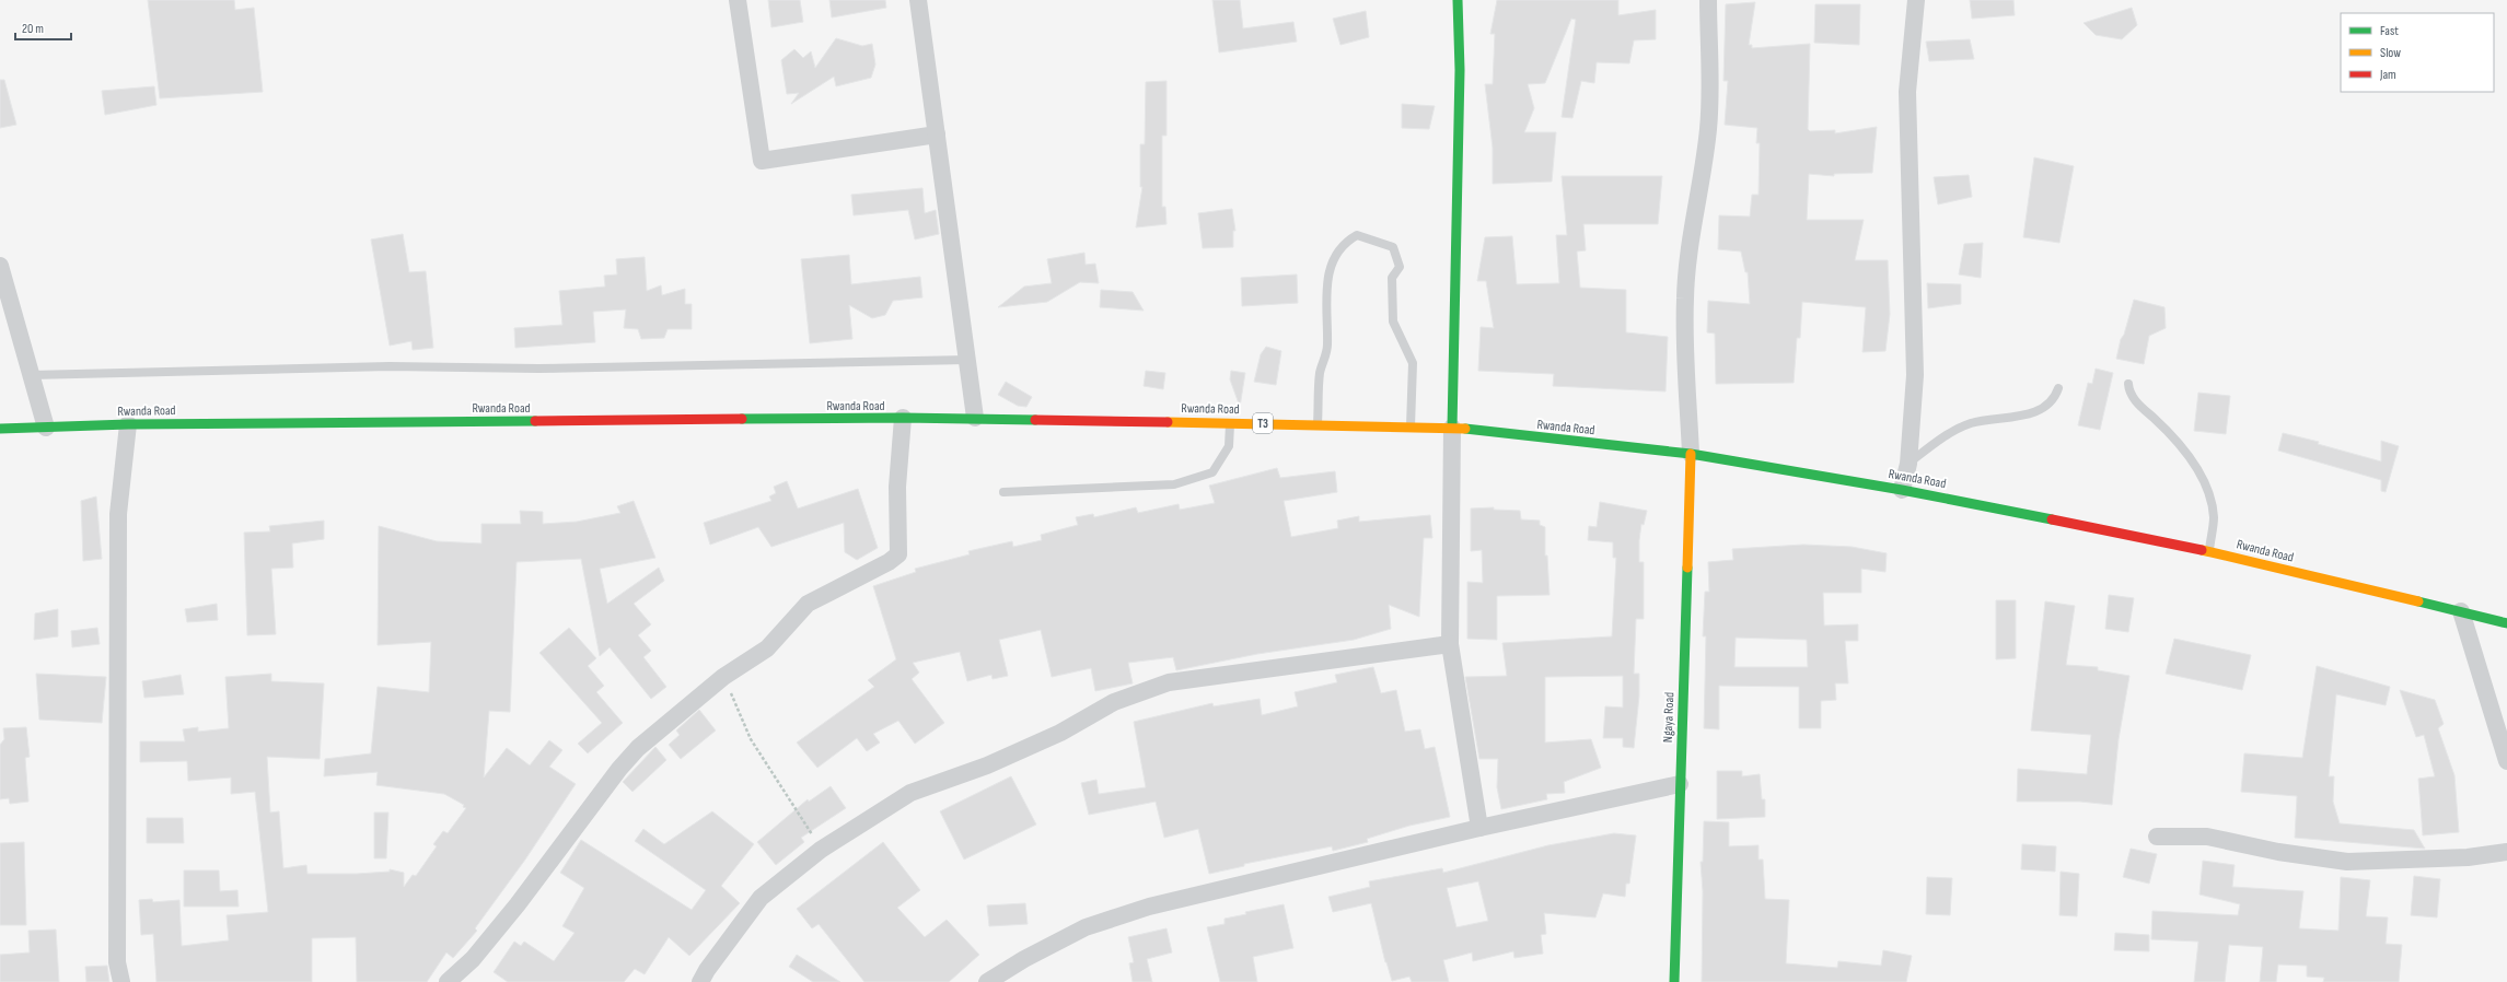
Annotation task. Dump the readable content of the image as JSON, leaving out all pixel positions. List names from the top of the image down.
{
  "streets": {
    "main road": ["Rwanda Road", "T3", "Ngaya Road"]
  },
  "crossings": [
    ["Rwanda Road", "Ngaya Road"]
  ],
  "legend": ["Fast", "Slow", "Jam"],
  "scale_bar": "20 m"
}
